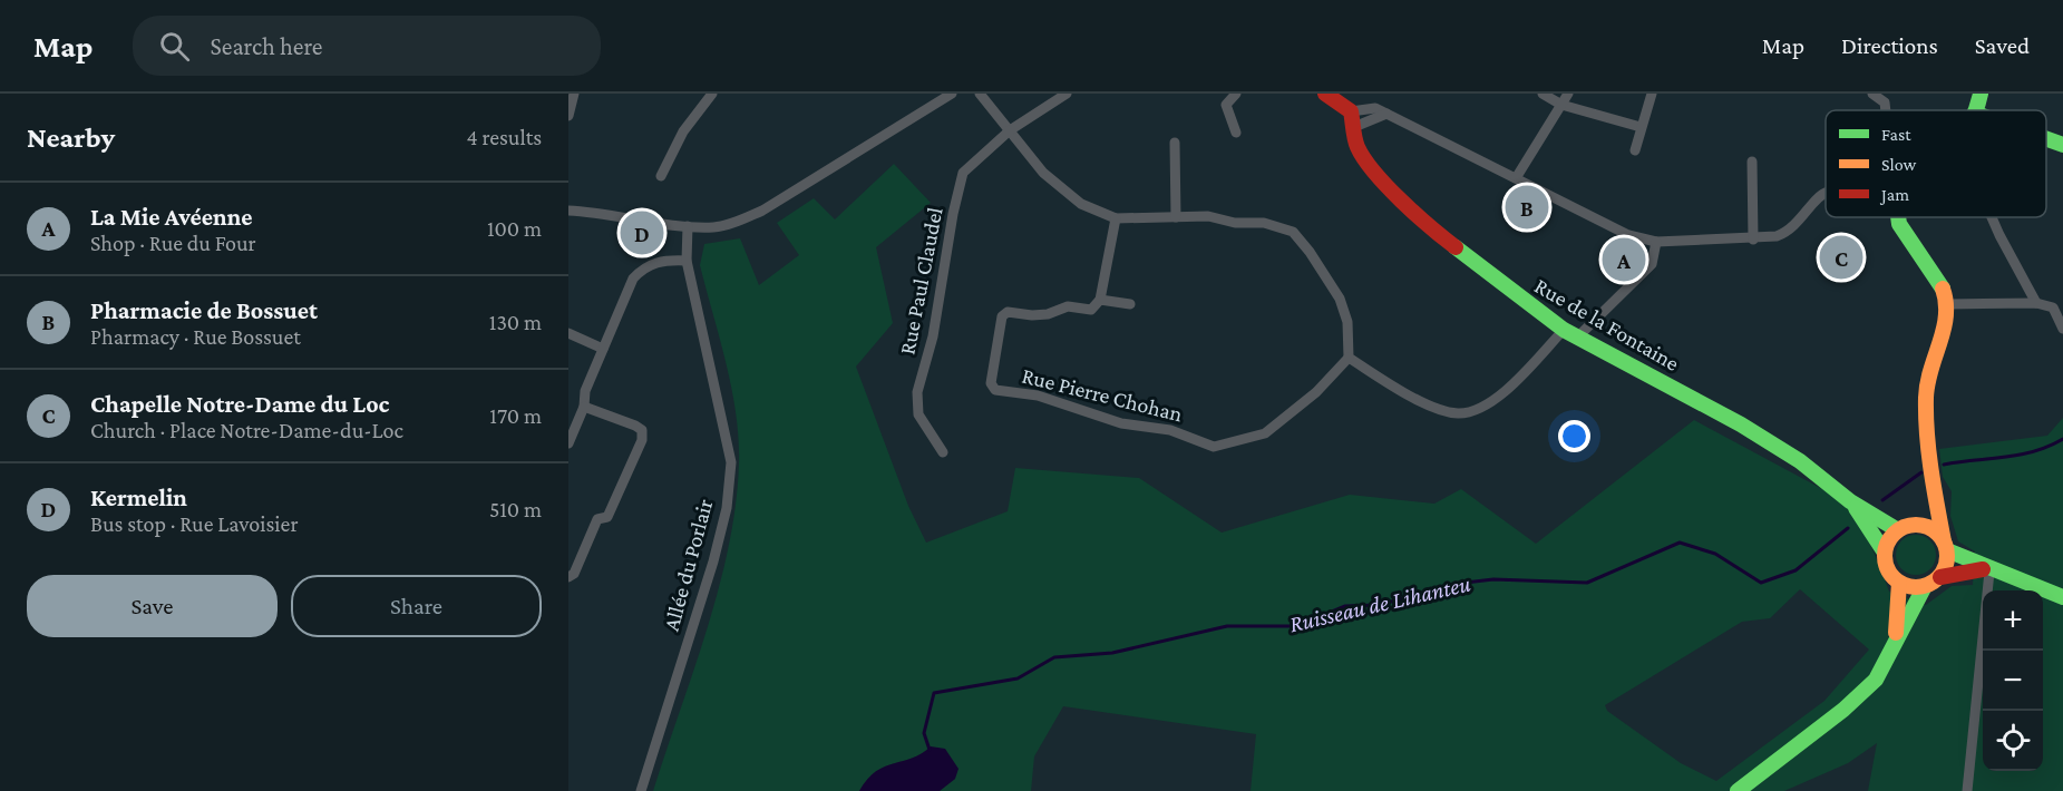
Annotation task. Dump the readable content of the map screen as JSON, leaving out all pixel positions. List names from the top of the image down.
{
  "streets": {
    "main road": ["Rue de la Fontaine"],
    "street": ["Rue Paul Claudel", "Rue Pierre Chohan", "Allée du Porlair"]
  },
  "water": ["Ruisseau de Lihanteu"],
  "legend": ["Fast", "Slow", "Jam"],
  "page": {
    "header": "Map",
    "search": "Search here",
    "nav": ["Map", "Directions", "Saved"],
    "heading": ["Nearby", "4 results"],
    "list": [
      {
        "mark": "A",
        "name": "La Mie Avéenne",
        "note": "Shop · Rue du Four",
        "value": "100 m"
      },
      {
        "mark": "B",
        "name": "Pharmacie de Bossuet",
        "note": "Pharmacy · Rue Bossuet",
        "value": "130 m"
      },
      {
        "mark": "C",
        "name": "Chapelle Notre-Dame du Loc",
        "note": "Church · Place Notre-Dame-du-Loc",
        "value": "170 m"
      },
      {
        "mark": "D",
        "name": "Kermelin",
        "note": "Bus stop · Rue Lavoisier",
        "value": "510 m"
      }
    ],
    "pins": [
      "B",
      "D",
      "C",
      "A"
    ],
    "buttons": ["Save", "Share"],
    "map_buttons": ["+", "−"]
  }
}
